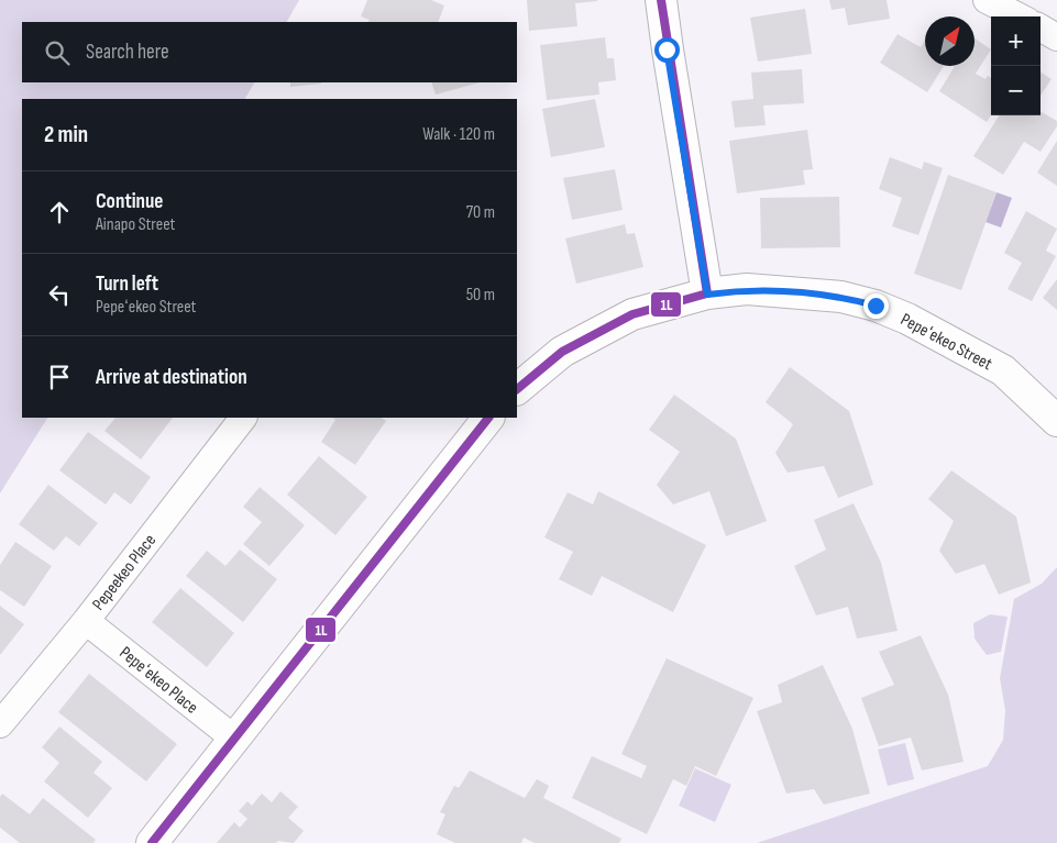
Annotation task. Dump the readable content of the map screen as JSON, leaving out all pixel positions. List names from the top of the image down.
{
  "streets": {
    "street": ["Pepeʻekeo Street", "Pepeekeo Place", "Pepeʻekeo Place"]
  },
  "crossings": [
    ["Pepeekeo Place", "Pepeʻekeo Place"]
  ],
  "lines": ["transit line 1L"],
  "north": "top right",
  "page": {
    "map_buttons": ["+", "−"],
    "search": "Search here",
    "heading": ["2 min", "Walk · 120 m"],
    "list": [
      ["Continue", "Ainapo Street", "70 m"],
      ["Turn left", "Pepeʻekeo Street", "50 m"],
      "Arrive at destination"
    ]
  }
}
